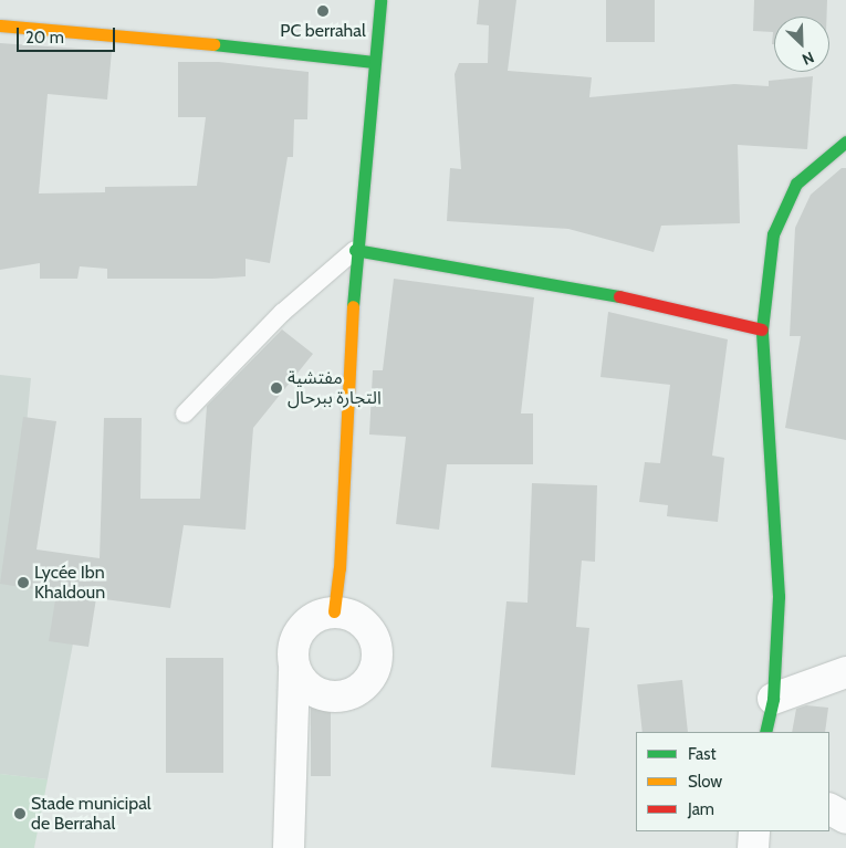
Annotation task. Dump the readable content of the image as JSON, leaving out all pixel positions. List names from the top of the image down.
{
  "places": [
    "PC berrahal",
    "مفتشية التجارة ببرحال",
    "Lycée Ibn Khaldoun",
    "Stade municipal de Berrahal"
  ],
  "legend": ["Fast", "Slow", "Jam"],
  "scale_bar": "20 m",
  "north": "bottom right"
}
